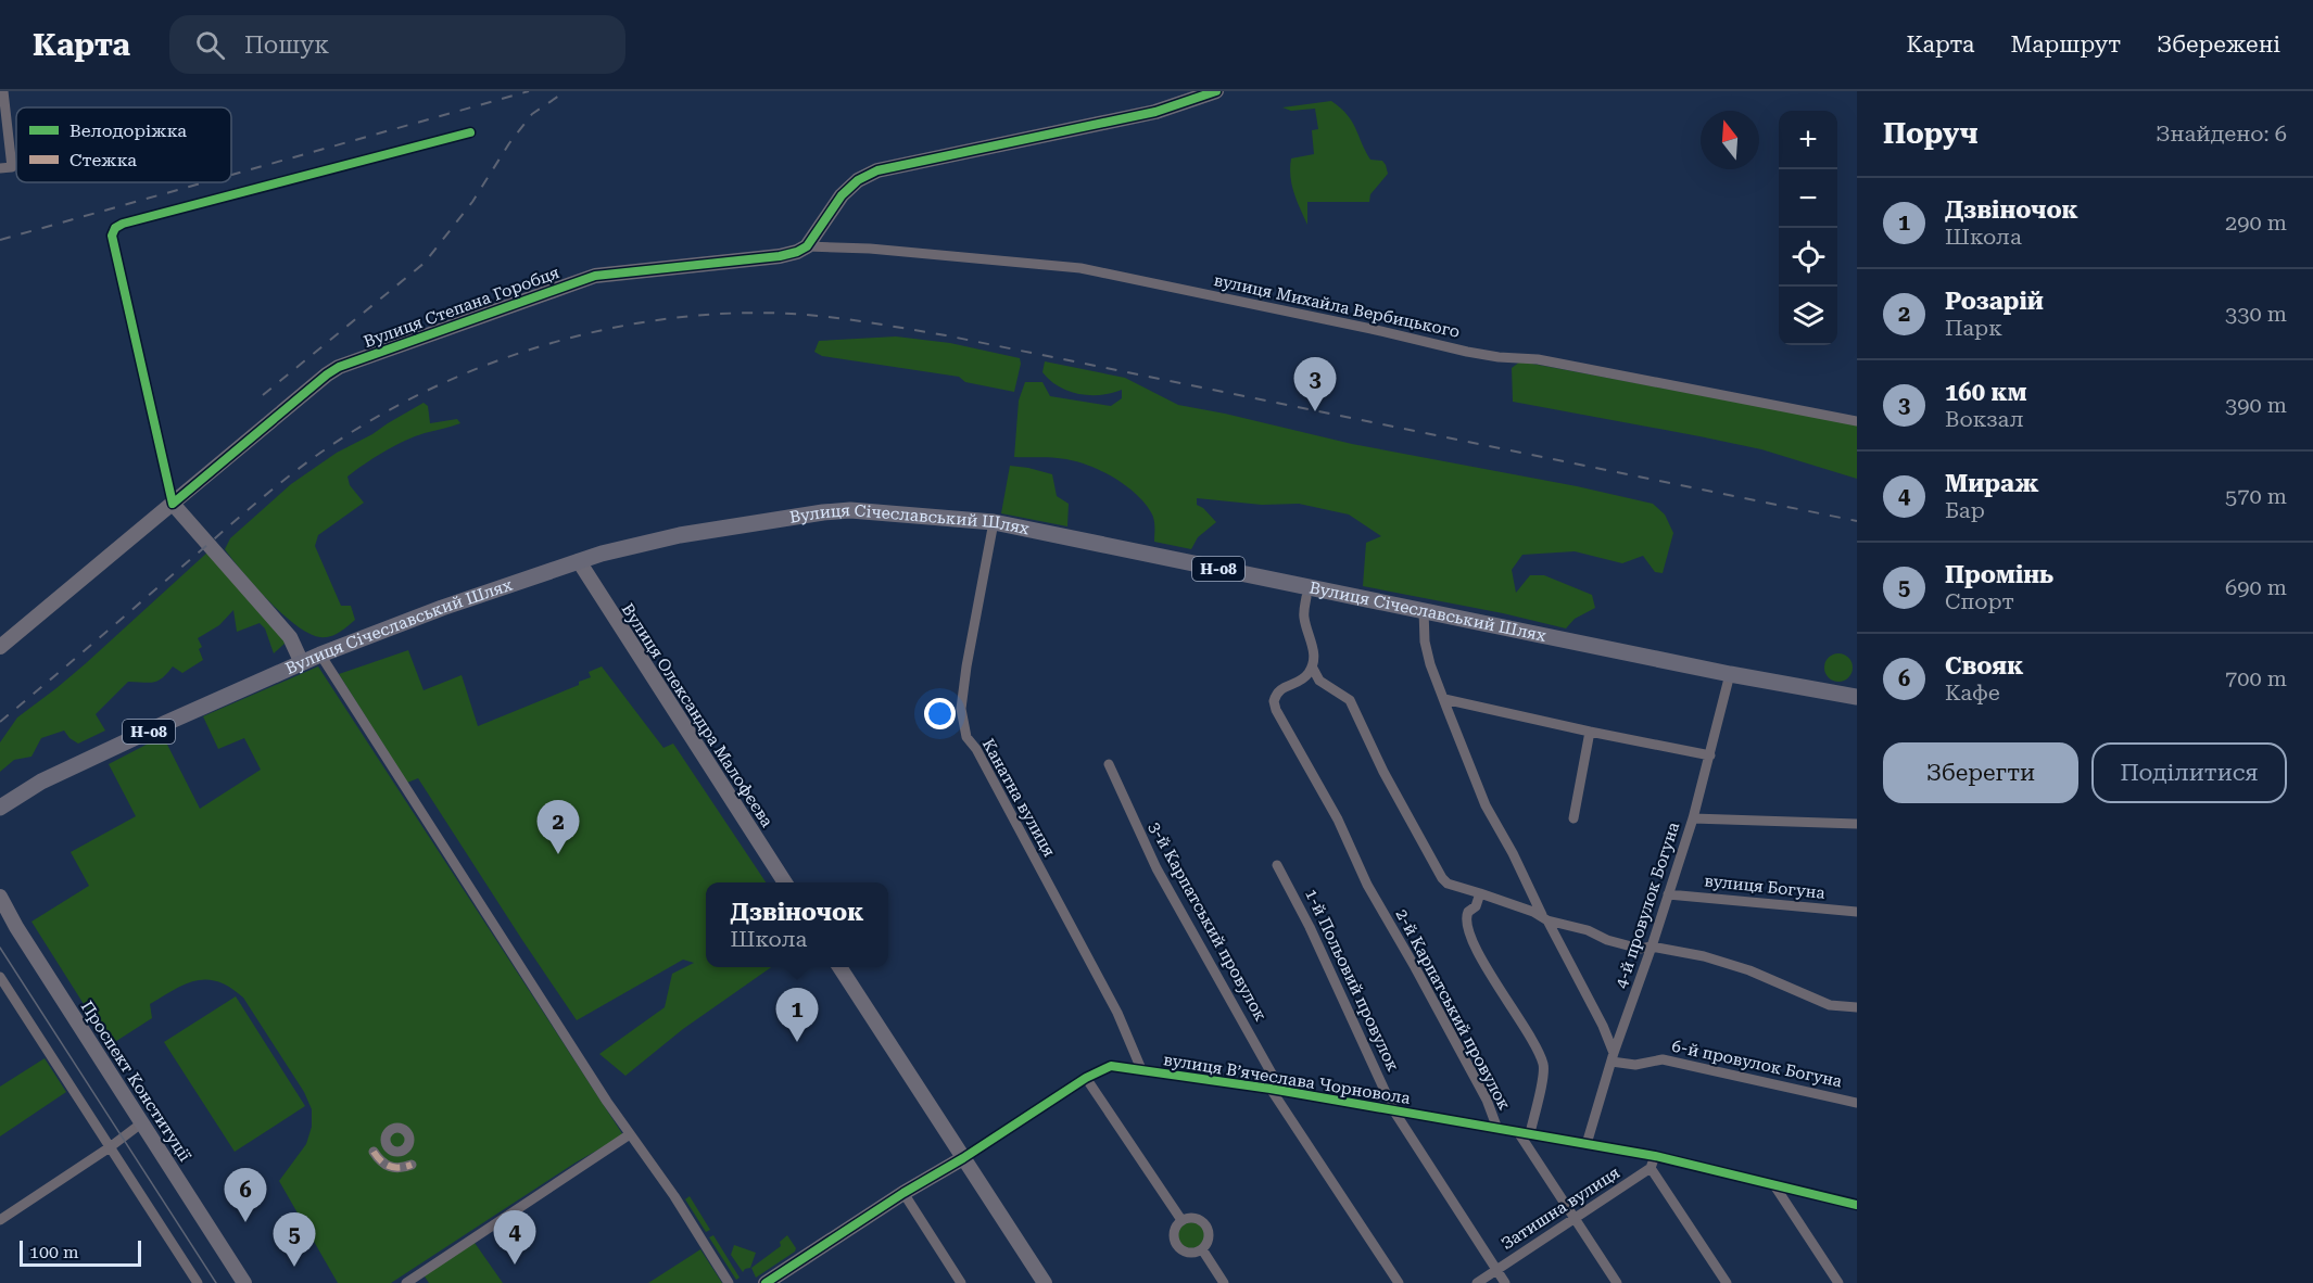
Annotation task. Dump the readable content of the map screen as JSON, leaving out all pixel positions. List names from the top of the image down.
{
  "streets": {
    "main road": ["Вулиця Січеславський Шлях", "Н-08"],
    "street": [
      "вулиця Михайла Вербицького",
      "Вулиця Степана Горобця",
      "Вулиця Олександра Малофєєва",
      "Канатна вулиця",
      "вулиця Богуна",
      "4-й провулок Богуна",
      "3-й Карпатський провулок",
      "1-й Польовий провулок",
      "2-й Карпатський провулок",
      "6-й провулок Богуна",
      "вулиця Вʼячеслава Чорновола",
      "Проспект Конституції",
      "Затишна вулиця"
    ]
  },
  "crossings": [
    ["вулиця Михайла Вербицького", "Вулиця Степана Горобця"],
    ["Вулиця Січеславський Шлях", "Вулиця Олександра Малофєєва"],
    ["Вулиця Січеславський Шлях", "Канатна вулиця"],
    ["Вулиця Січеславський Шлях", "4-й провулок Богуна"],
    ["Канатна вулиця", "вулиця Вʼячеслава Чорновола"],
    ["вулиця Богуна", "4-й провулок Богуна"],
    ["4-й провулок Богуна", "6-й провулок Богуна"],
    ["4-й провулок Богуна", "вулиця Вʼячеслава Чорновола"],
    ["3-й Карпатський провулок", "вулиця Вʼячеслава Чорновола"],
    ["1-й Польовий провулок", "вулиця Вʼячеслава Чорновола"],
    ["1-й Польовий провулок", "Затишна вулиця"],
    ["2-й Карпатський провулок", "вулиця Вʼячеслава Чорновола"]
  ],
  "legend": ["Велодоріжка", "Стежка"],
  "scale_bar": "100 m",
  "north": "top",
  "page": {
    "header": "Карта",
    "search": "Пошук",
    "nav": ["Карта", "Маршрут", "Збережені"],
    "heading": ["Поруч", "Знайдено: 6"],
    "map_buttons": ["+", "−"],
    "list": [
      {
        "mark": "1",
        "name": "Дзвіночок",
        "note": "Школа",
        "value": "290 m"
      },
      {
        "mark": "2",
        "name": "Розарій",
        "note": "Парк",
        "value": "330 m"
      },
      {
        "mark": "3",
        "name": "160 км",
        "note": "Вокзал",
        "value": "390 m"
      },
      {
        "mark": "4",
        "name": "Мираж",
        "note": "Бар",
        "value": "570 m"
      },
      {
        "mark": "5",
        "name": "Промінь",
        "note": "Спорт",
        "value": "690 m"
      },
      {
        "mark": "6",
        "name": "Свояк",
        "note": "Кафе",
        "value": "700 m"
      }
    ],
    "pins": [
      "3",
      "2",
      "1",
      "6",
      "4",
      "5"
    ],
    "buttons": ["Зберегти", "Поділитися"],
    "popup": ["Дзвіночок", "Школа"],
    "scale": "100 m"
  }
}
